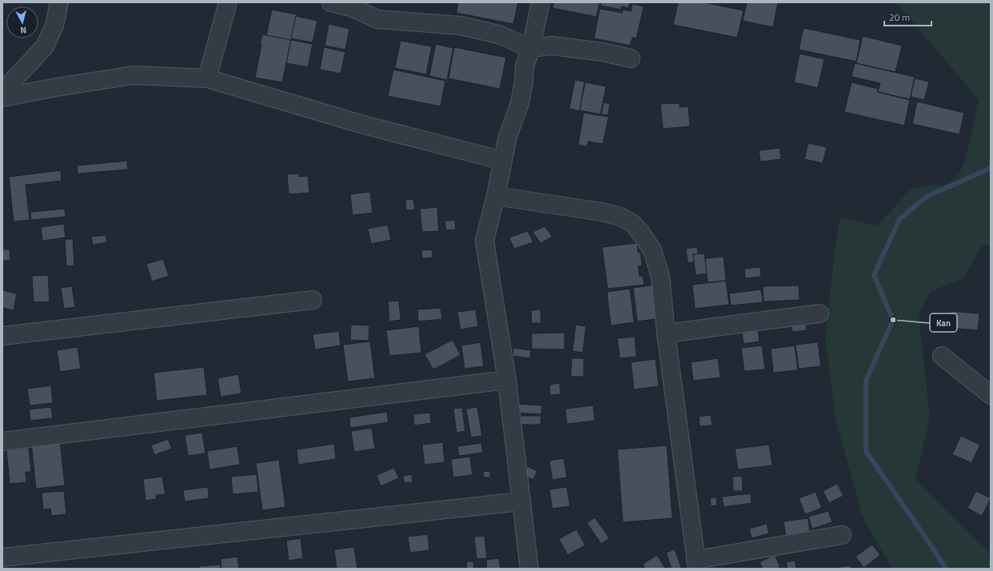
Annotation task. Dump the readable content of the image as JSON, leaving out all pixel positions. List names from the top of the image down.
{
  "places": ["Kan"],
  "scale_bar": "20 m",
  "north": "bottom"
}
